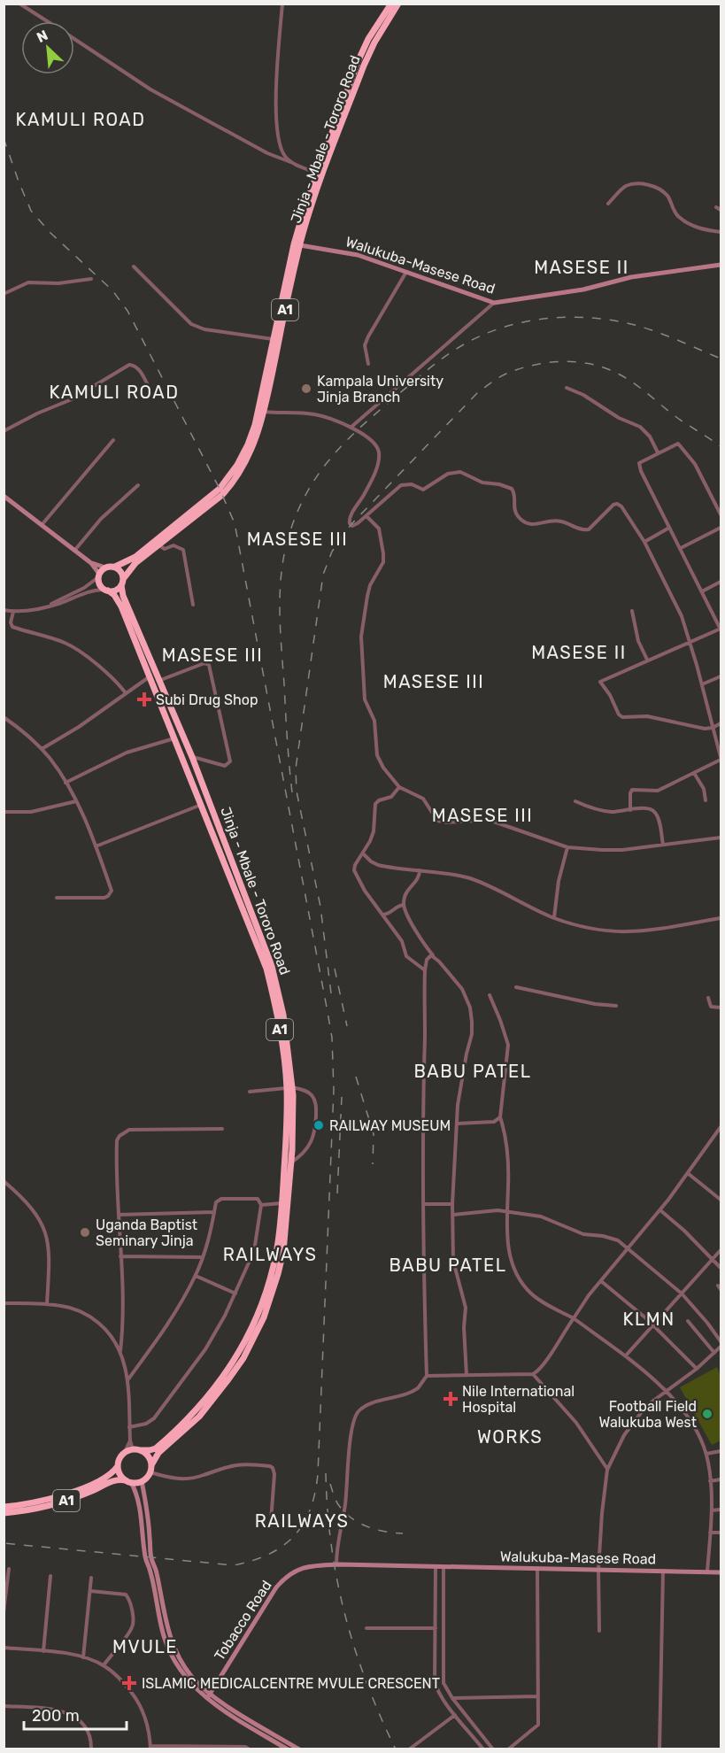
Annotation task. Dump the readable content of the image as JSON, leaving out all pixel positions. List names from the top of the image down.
{
  "streets": {
    "highway": ["Jinja - Mbale - Tororo Road", "A1"],
    "street": ["Walukuba-Masese Road", "Tobacco Road"]
  },
  "crossings": [
    ["Jinja - Mbale - Tororo Road", "Walukuba-Masese Road"],
    ["Jinja - Mbale - Tororo Road", "A1"],
    ["Walukuba-Masese Road", "Tobacco Road"]
  ],
  "districts": [
    "KAMULI ROAD",
    "MASESE II",
    "KAMULI ROAD",
    "MASESE III",
    "MASESE II",
    "MASESE III",
    "MASESE III",
    "MASESE III",
    "BABU PATEL",
    "RAILWAYS",
    "BABU PATEL",
    "KLMN",
    "WORKS",
    "RAILWAYS",
    "MVULE"
  ],
  "places": {
    "other": [
      "Kampala University Jinja Branch",
      "RAILWAY MUSEUM",
      "Uganda Baptist Seminary Jinja",
      "Football Field Walukuba West"
    ],
    "health": ["Subi Drug Shop", "Nile International Hospital", "ISLAMIC MEDICALCENTRE MVULE CRESCENT"]
  },
  "scale_bar": "200 m",
  "north": "top left"
}
